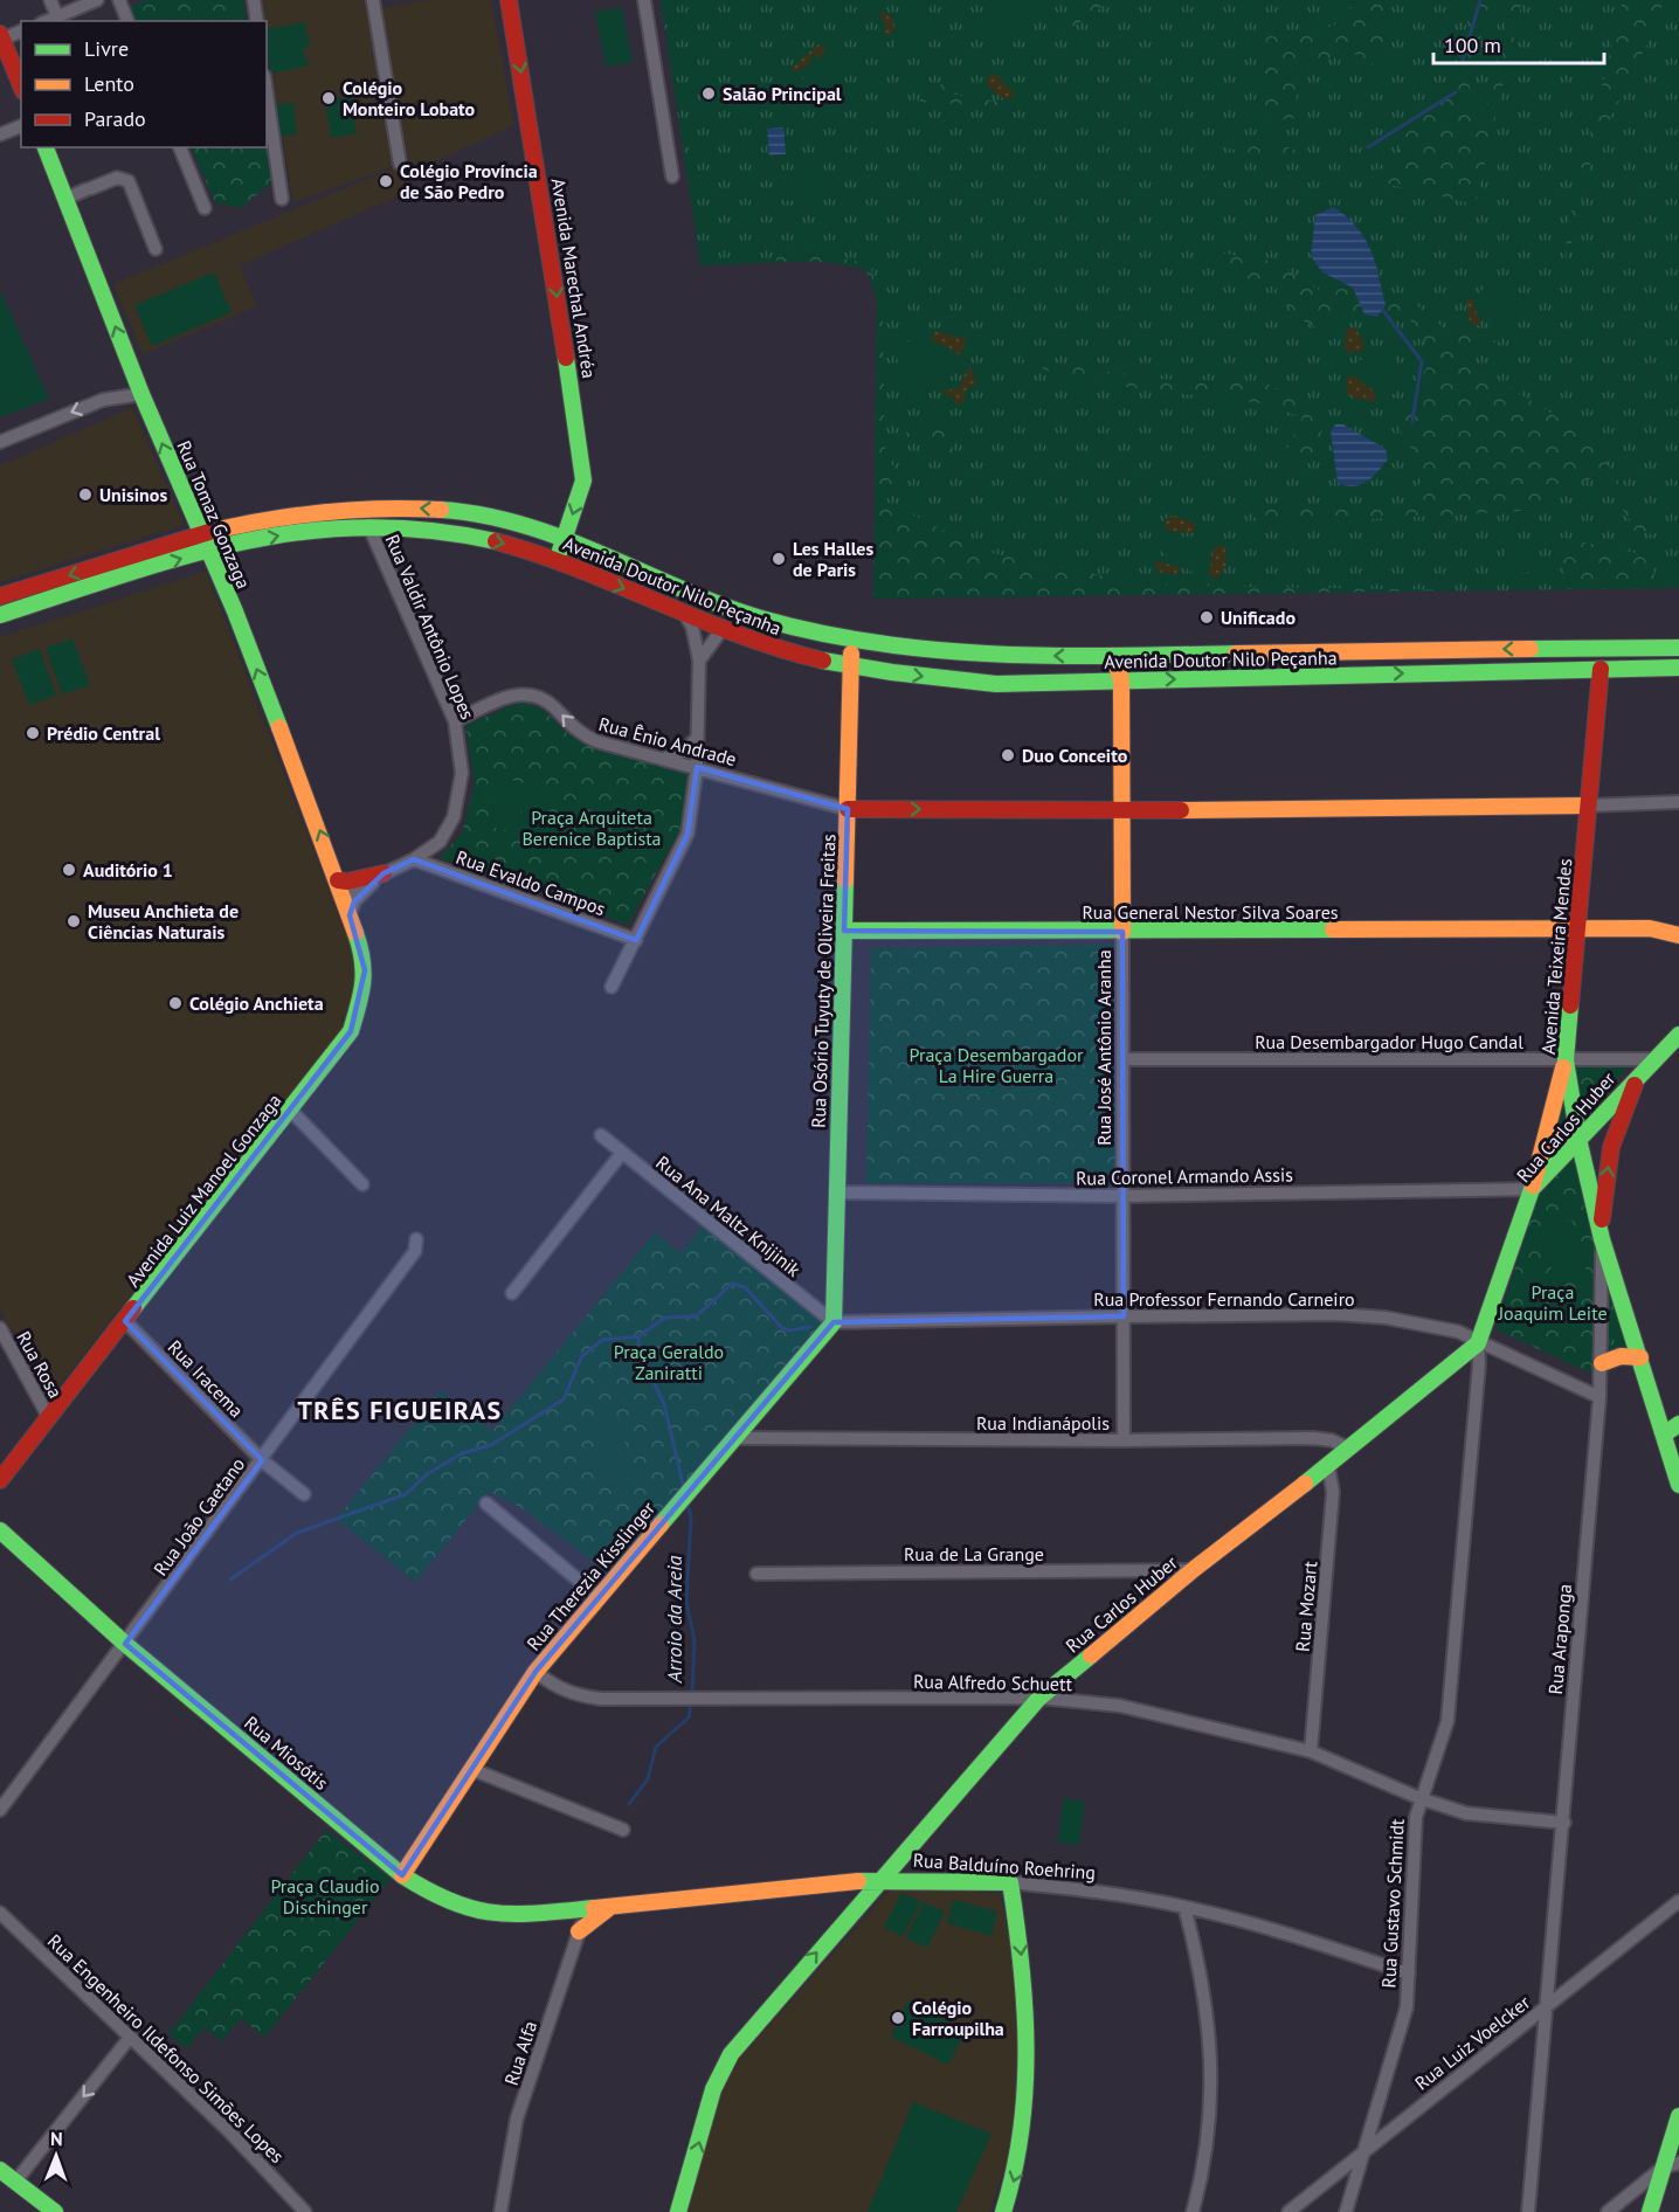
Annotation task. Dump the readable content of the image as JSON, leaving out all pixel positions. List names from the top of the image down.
{
  "streets": {
    "street": [
      "Avenida Marechal Andréa",
      "Rua Tomaz Gonzaga",
      "Avenida Doutor Nilo Peçanha",
      "Rua Valdir Antônio Lopes",
      "Rua Ênio Andrade",
      "Rua Evaldo Campos",
      "Rua General Nestor Silva Soares",
      "Avenida Teixeira Mendes",
      "Rua Osório Tuyuty de Oliveira Freitas",
      "Rua Desembargador Hugo Candal",
      "Rua José Antônio Aranha",
      "Rua Carlos Huber",
      "Rua Coronel Armando Assis",
      "Avenida Luiz Manoel Gonzaga",
      "Rua Ana Maltz Knijinik",
      "Rua Professor Fernando Carneiro",
      "Rua Rosa",
      "Rua Iracema",
      "Rua Indianápolis",
      "Rua João Caetano",
      "Rua de La Grange",
      "Rua Therezia Kisslinger",
      "Rua Mozart",
      "Rua Araponga",
      "Rua Alfredo Schuett",
      "Rua Miosótis",
      "Rua Balduíno Roehring",
      "Rua Gustavo Schmidt",
      "Rua Luiz Voelcker",
      "Rua Engenheiro Ildefonso Simões Lopes",
      "Rua Alfa"
    ]
  },
  "crossings": [
    ["Avenida Marechal Andréa", "Avenida Doutor Nilo Peçanha"],
    ["Rua Tomaz Gonzaga", "Avenida Doutor Nilo Peçanha"],
    ["Rua Tomaz Gonzaga", "Rua Valdir Antônio Lopes"],
    ["Rua Tomaz Gonzaga", "Avenida Luiz Manoel Gonzaga"],
    ["Avenida Doutor Nilo Peçanha", "Rua Valdir Antônio Lopes"],
    ["Avenida Doutor Nilo Peçanha", "Avenida Teixeira Mendes"],
    ["Avenida Doutor Nilo Peçanha", "Rua Osório Tuyuty de Oliveira Freitas"],
    ["Avenida Doutor Nilo Peçanha", "Rua José Antônio Aranha"],
    ["Rua Valdir Antônio Lopes", "Rua Ênio Andrade"],
    ["Rua Valdir Antônio Lopes", "Rua Evaldo Campos"],
    ["Rua Valdir Antônio Lopes", "Avenida Luiz Manoel Gonzaga"],
    ["Rua Ênio Andrade", "Rua Osório Tuyuty de Oliveira Freitas"],
    ["Rua General Nestor Silva Soares", "Avenida Teixeira Mendes"],
    ["Rua General Nestor Silva Soares", "Rua Osório Tuyuty de Oliveira Freitas"],
    ["Rua General Nestor Silva Soares", "Rua José Antônio Aranha"],
    ["Avenida Teixeira Mendes", "Rua Desembargador Hugo Candal"],
    ["Avenida Teixeira Mendes", "Rua Carlos Huber"],
    ["Avenida Teixeira Mendes", "Rua Araponga"],
    ["Rua Osório Tuyuty de Oliveira Freitas", "Rua Coronel Armando Assis"],
    ["Rua Osório Tuyuty de Oliveira Freitas", "Rua Ana Maltz Knijinik"],
    ["Rua Osório Tuyuty de Oliveira Freitas", "Rua Professor Fernando Carneiro"],
    ["Rua Osório Tuyuty de Oliveira Freitas", "Rua Therezia Kisslinger"],
    ["Rua Desembargador Hugo Candal", "Rua José Antônio Aranha"],
    ["Rua Desembargador Hugo Candal", "Rua Carlos Huber"],
    ["Rua José Antônio Aranha", "Rua Coronel Armando Assis"],
    ["Rua José Antônio Aranha", "Rua Professor Fernando Carneiro"],
    ["Rua José Antônio Aranha", "Rua Indianápolis"],
    ["Rua Carlos Huber", "Rua Coronel Armando Assis"],
    ["Rua Carlos Huber", "Rua Professor Fernando Carneiro"],
    ["Rua Carlos Huber", "Rua Indianápolis"],
    ["Rua Carlos Huber", "Rua de La Grange"],
    ["Rua Carlos Huber", "Rua Mozart"],
    ["Rua Carlos Huber", "Rua Araponga"],
    ["Rua Carlos Huber", "Rua Alfredo Schuett"],
    ["Rua Carlos Huber", "Rua Balduíno Roehring"],
    ["Rua Carlos Huber", "Rua Gustavo Schmidt"],
    ["Avenida Luiz Manoel Gonzaga", "Rua Rosa"],
    ["Avenida Luiz Manoel Gonzaga", "Rua Iracema"],
    ["Rua Ana Maltz Knijinik", "Rua Professor Fernando Carneiro"],
    ["Rua Ana Maltz Knijinik", "Rua Therezia Kisslinger"],
    ["Rua Professor Fernando Carneiro", "Rua Therezia Kisslinger"],
    ["Rua Professor Fernando Carneiro", "Rua Araponga"],
    ["Rua Professor Fernando Carneiro", "Rua Gustavo Schmidt"],
    ["Rua Iracema", "Rua João Caetano"],
    ["Rua Indianápolis", "Rua Therezia Kisslinger"],
    ["Rua João Caetano", "Rua Miosótis"],
    ["Rua Therezia Kisslinger", "Rua Alfredo Schuett"],
    ["Rua Therezia Kisslinger", "Rua Miosótis"],
    ["Rua Mozart", "Rua Alfredo Schuett"],
    ["Rua Araponga", "Rua Alfredo Schuett"],
    ["Rua Araponga", "Rua Luiz Voelcker"],
    ["Rua Alfredo Schuett", "Rua Gustavo Schmidt"],
    ["Rua Miosótis", "Rua Balduíno Roehring"],
    ["Rua Miosótis", "Rua Alfa"],
    ["Rua Balduíno Roehring", "Rua Gustavo Schmidt"],
    ["Rua Balduíno Roehring", "Rua Alfa"],
    ["Rua Gustavo Schmidt", "Rua Luiz Voelcker"]
  ],
  "one_way": ["Rua Tomaz Gonzaga", "Rua Ênio Andrade"],
  "districts": ["TRÊS FIGUEIRAS"],
  "water": ["Arroio da Areia"],
  "parks": [
    "Praça Arquiteta Berenice Baptista",
    "Praça Desembargador La Hire Guerra",
    "Praça Joaquim Leite",
    "Praça Geraldo Zaniratti",
    "Praça Claudio Dischinger"
  ],
  "places": [
    "Salão Principal",
    "Colégio Monteiro Lobato",
    "Colégio Província de São Pedro",
    "Unisinos",
    "Les Halles de Paris",
    "Unificado",
    "Prédio Central",
    "Duo Conceito",
    "Auditório 1",
    "Museu Anchieta de Ciências Naturais",
    "Colégio Anchieta",
    "Colégio Farroupilha"
  ],
  "legend": ["Livre", "Lento", "Parado"],
  "scale_bar": "100 m",
  "north": "top"
}
